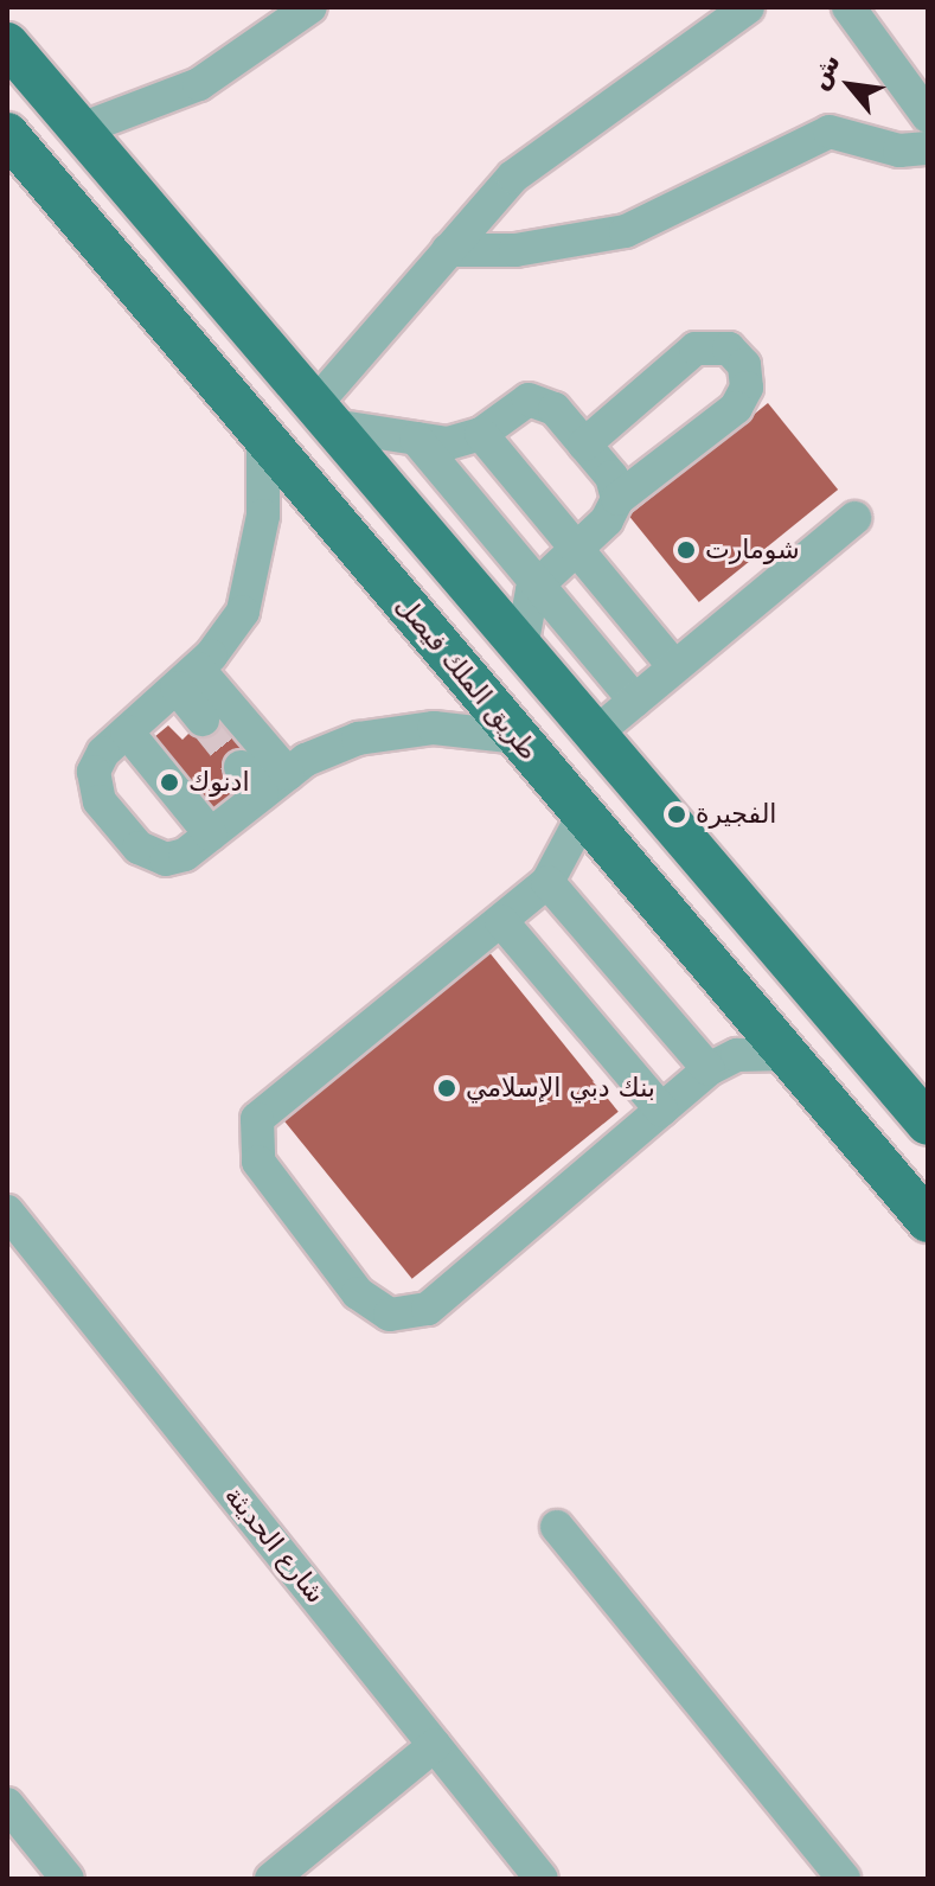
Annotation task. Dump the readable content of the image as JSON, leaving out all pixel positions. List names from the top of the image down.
{
  "streets": {
    "main road": ["طريق الملك فيصل"],
    "street": ["شارع الحديثة"]
  },
  "places": [
    "شومارت",
    "ادنوك",
    "الفجيرة",
    "بنك دبي الإسلامي"
  ],
  "north": "top left"
}
